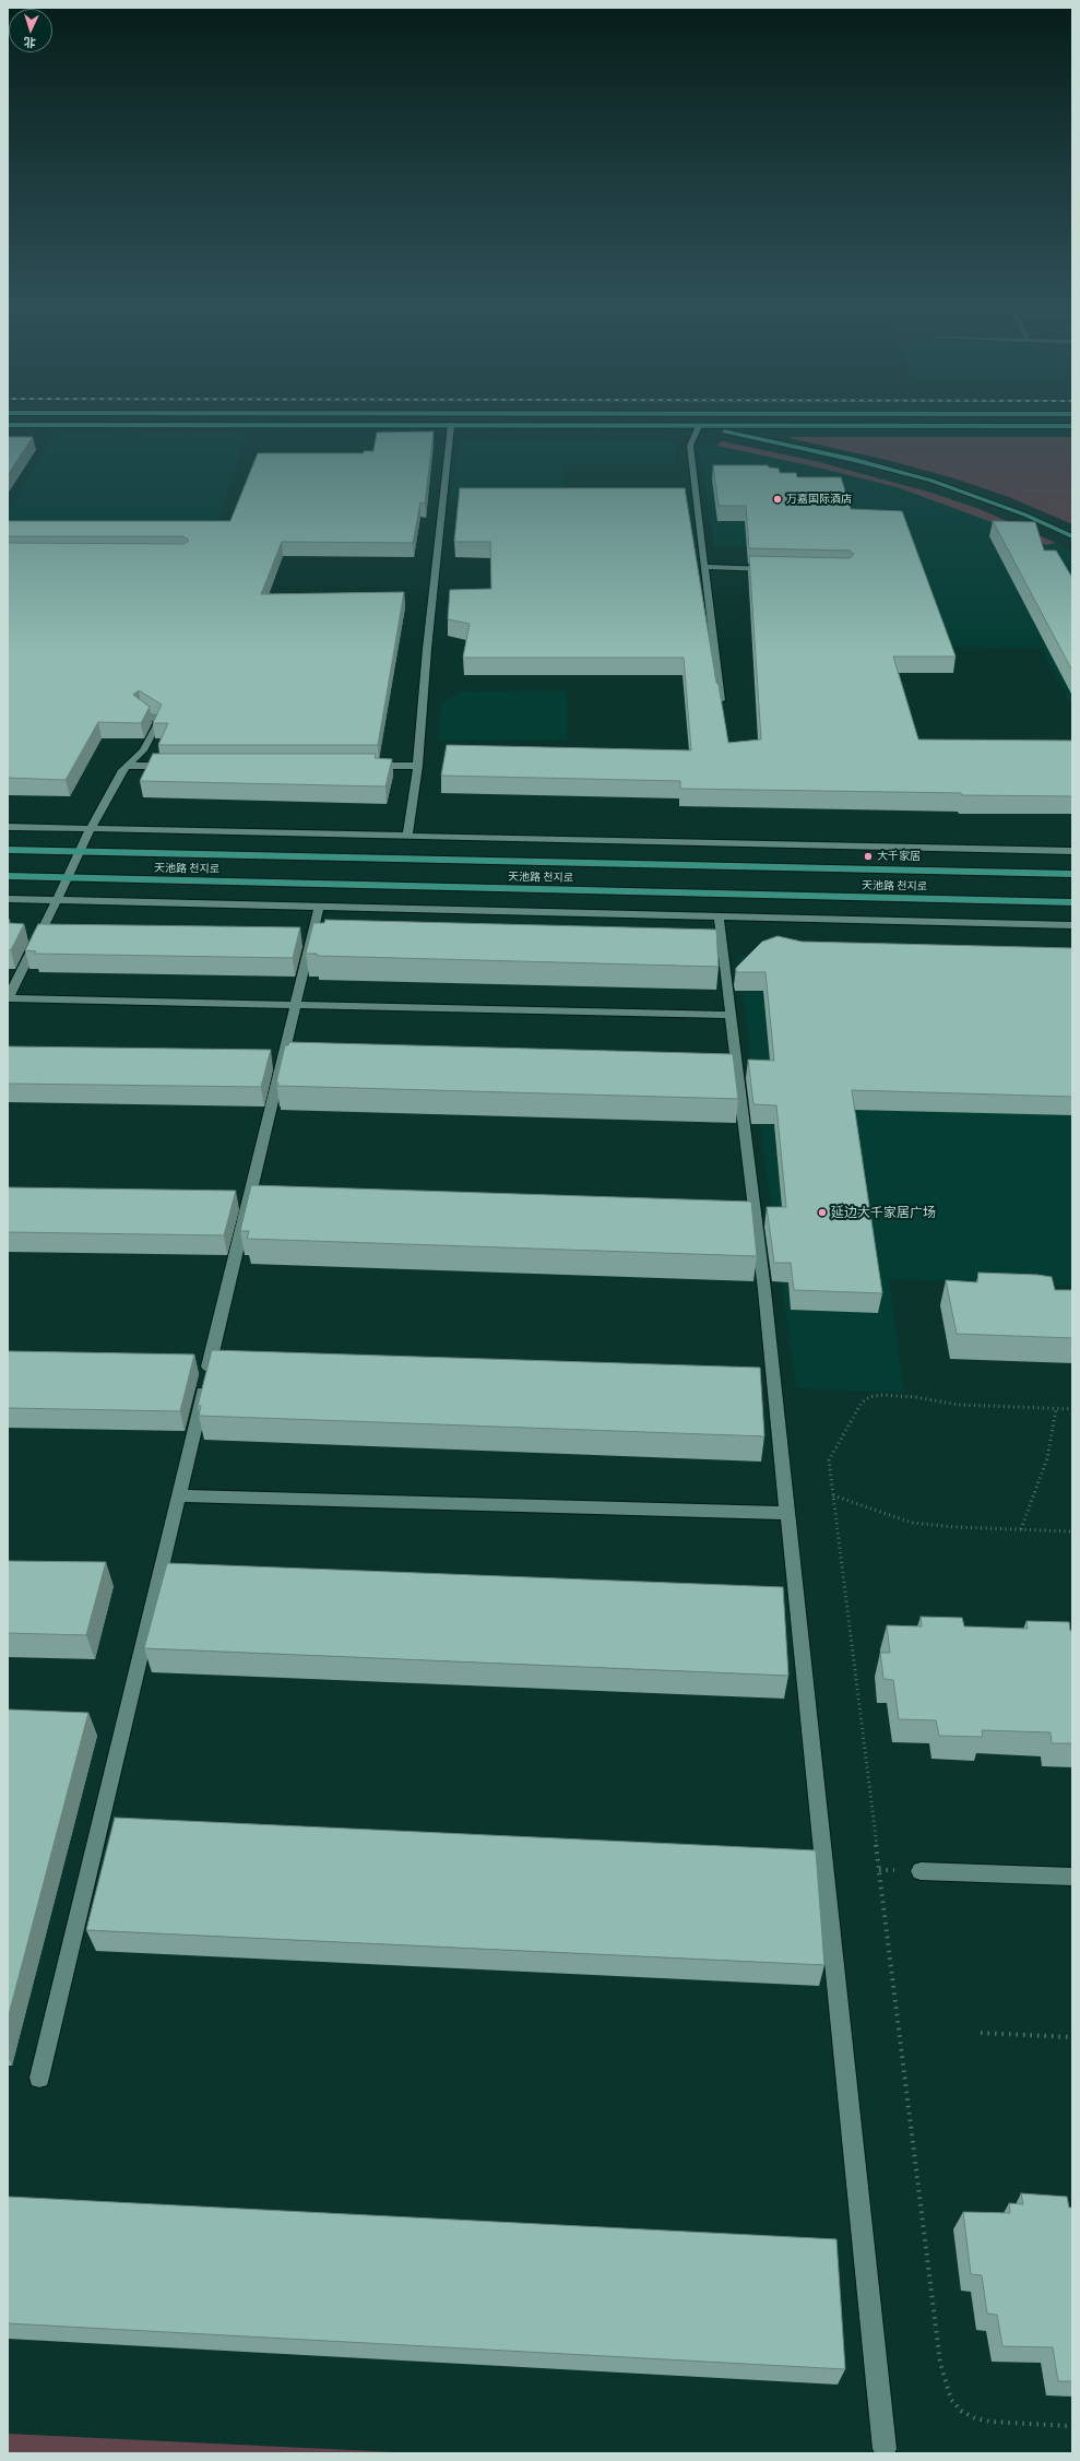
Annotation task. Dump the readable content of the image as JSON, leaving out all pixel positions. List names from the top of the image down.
{
  "streets": {
    "main road": ["天池路 천지로"]
  },
  "places": ["万嘉国际酒店", "大千家居", "延边大千家居广场"],
  "north": "bottom"
}
